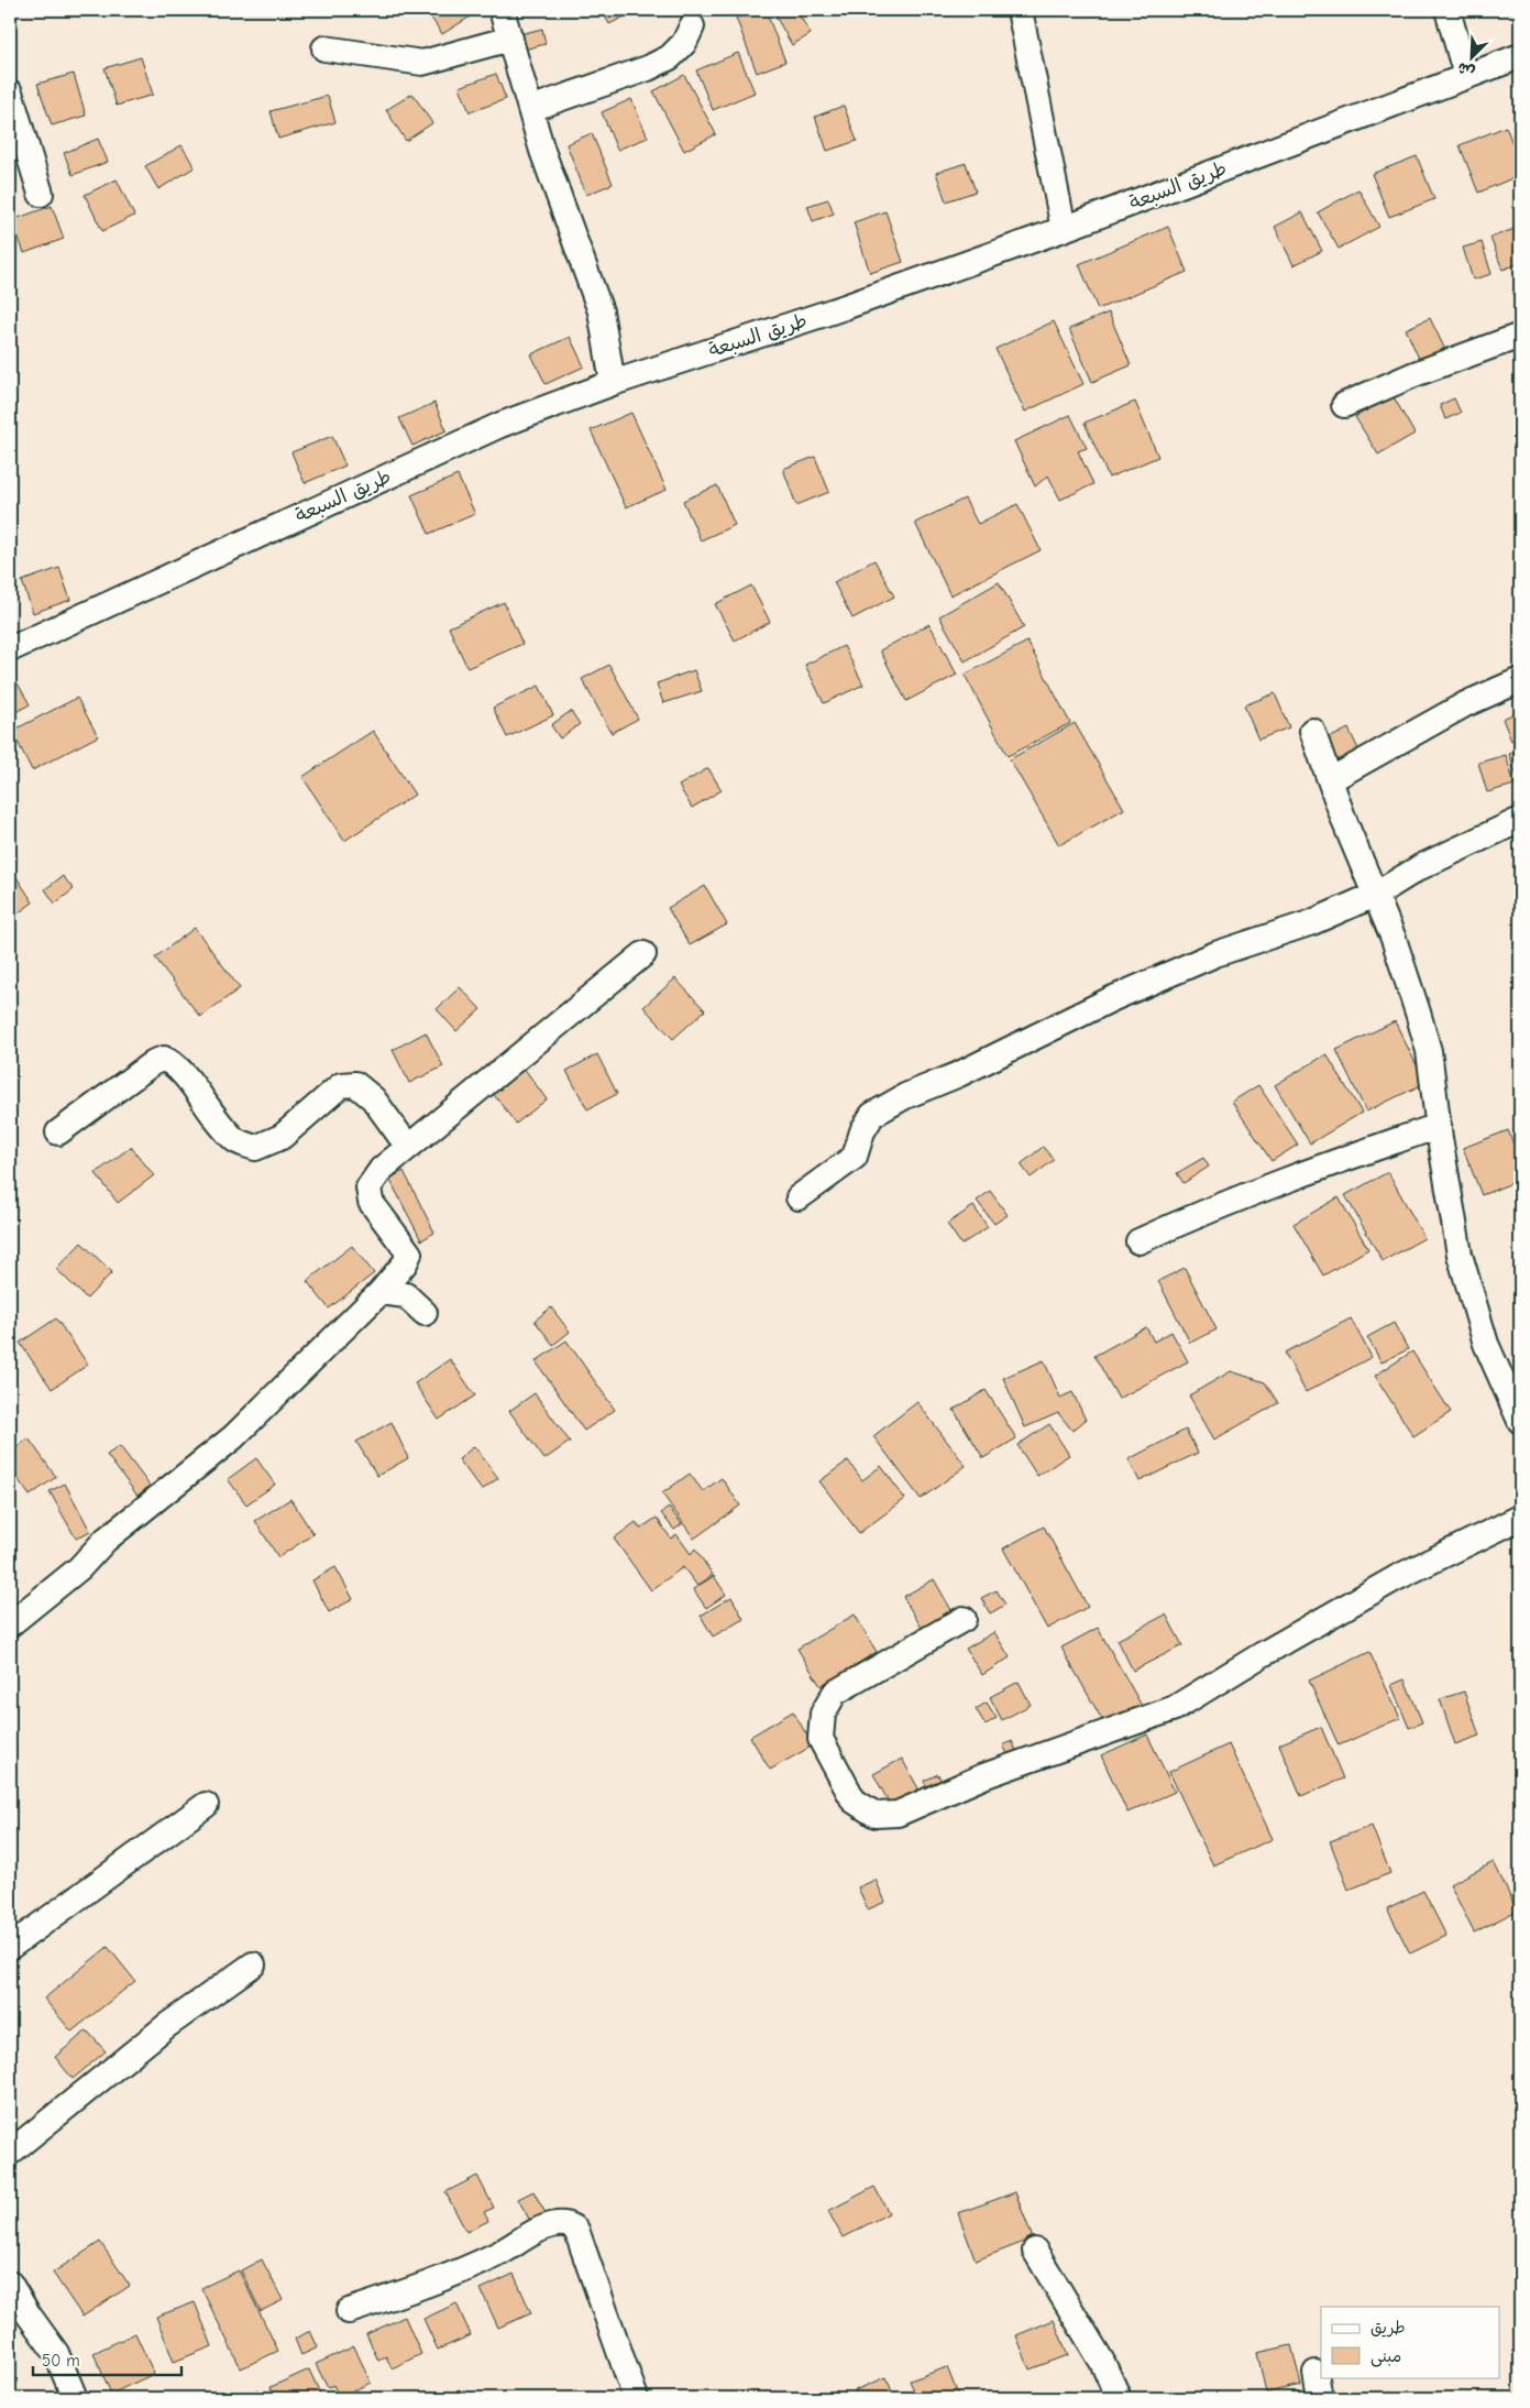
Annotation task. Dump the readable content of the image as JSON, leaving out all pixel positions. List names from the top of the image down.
{
  "streets": {
    "street": ["طريق السبعة"]
  },
  "legend": ["طريق", "مبنى"],
  "scale_bar": "50 m",
  "north": "bottom left"
}
